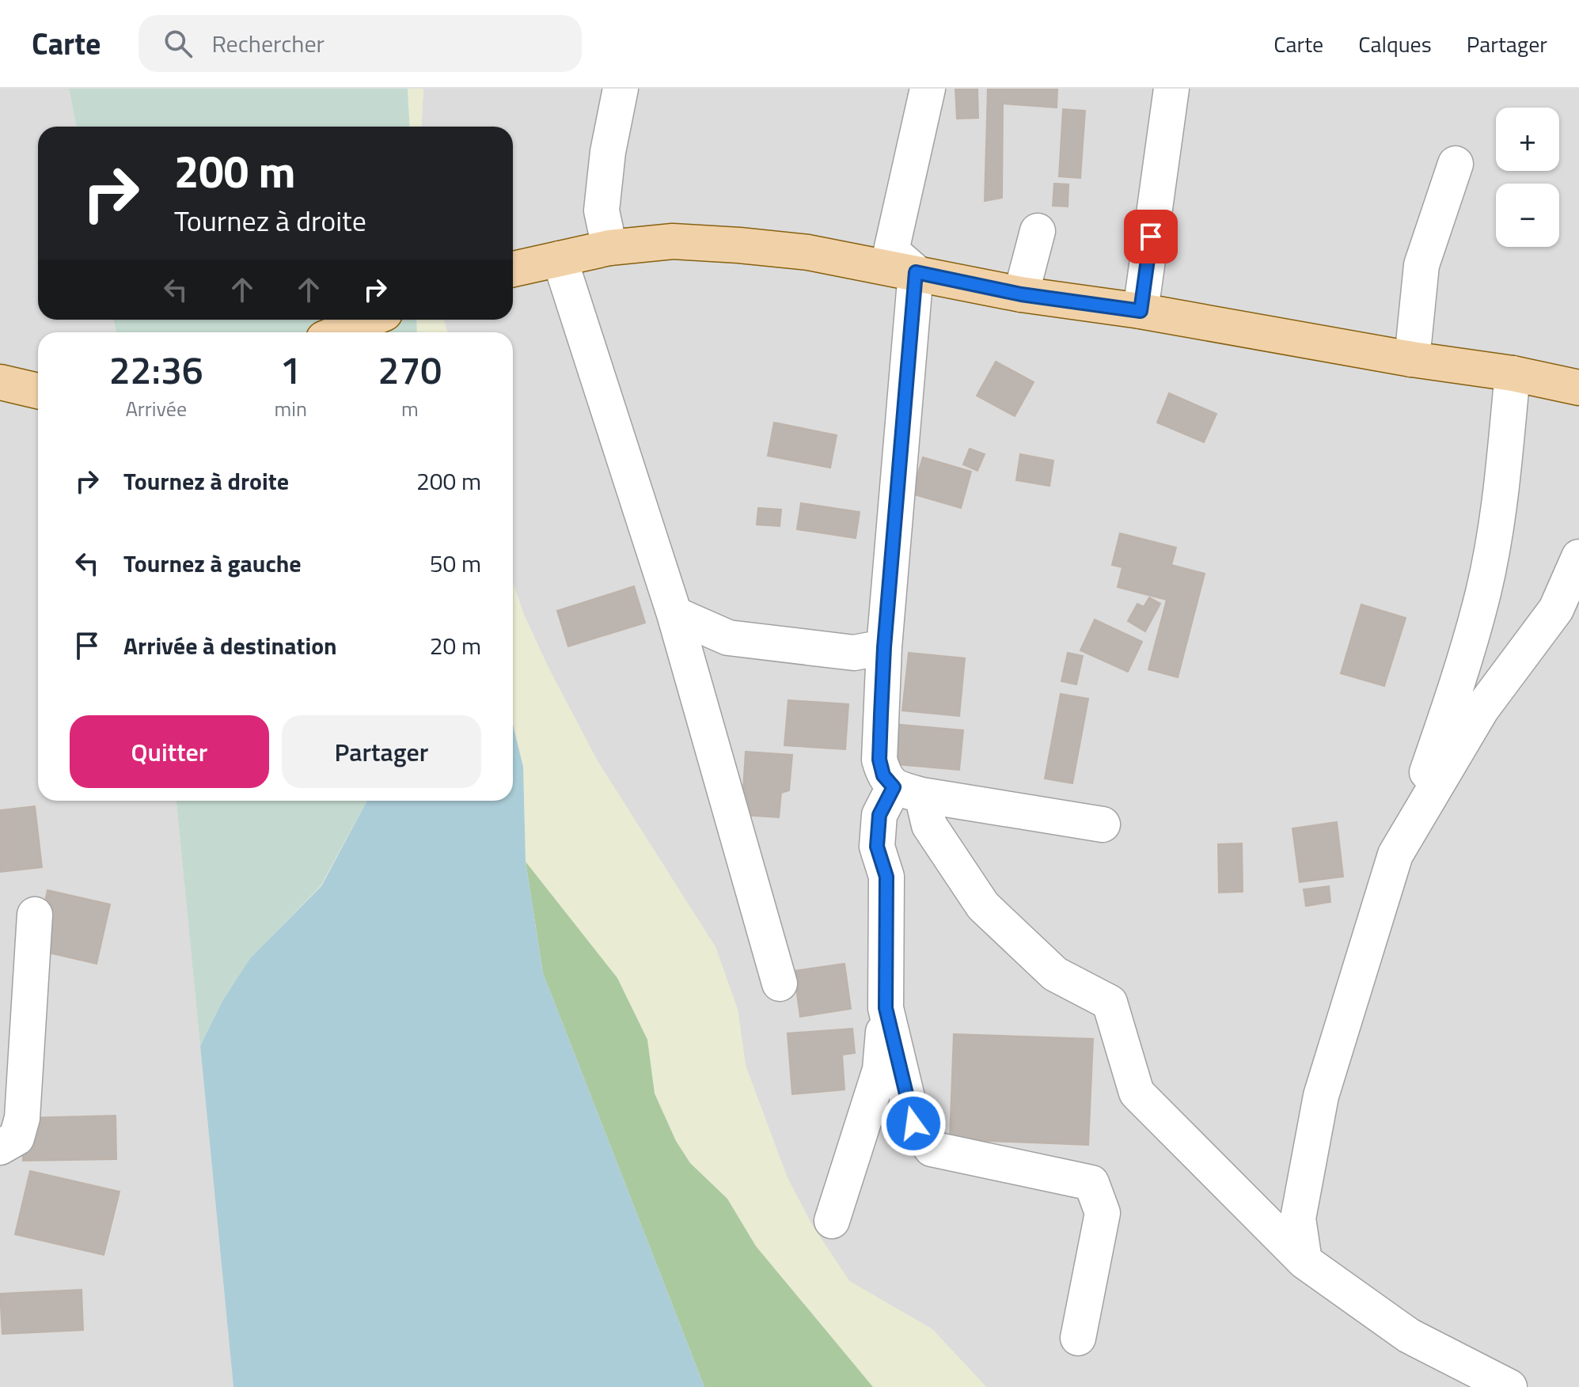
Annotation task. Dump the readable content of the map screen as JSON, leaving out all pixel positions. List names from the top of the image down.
{
  "page": {
    "header": "Carte",
    "search": "Rechercher",
    "nav": ["Carte", "Calques", "Partager"],
    "map_buttons": ["+", "−"],
    "turn": ["200 m", "Tournez à droite"],
    "eta": [
      "22:36",
      "Arrivée",
      "1",
      "min",
      "270",
      "m"
    ],
    "list": [
      {
        "name": "Tournez à droite",
        "value": "200 m"
      },
      {
        "name": "Tournez à gauche",
        "value": "50 m"
      },
      {
        "name": "Arrivée à destination",
        "value": "20 m"
      }
    ],
    "buttons": ["Quitter", "Partager"]
  }
}
